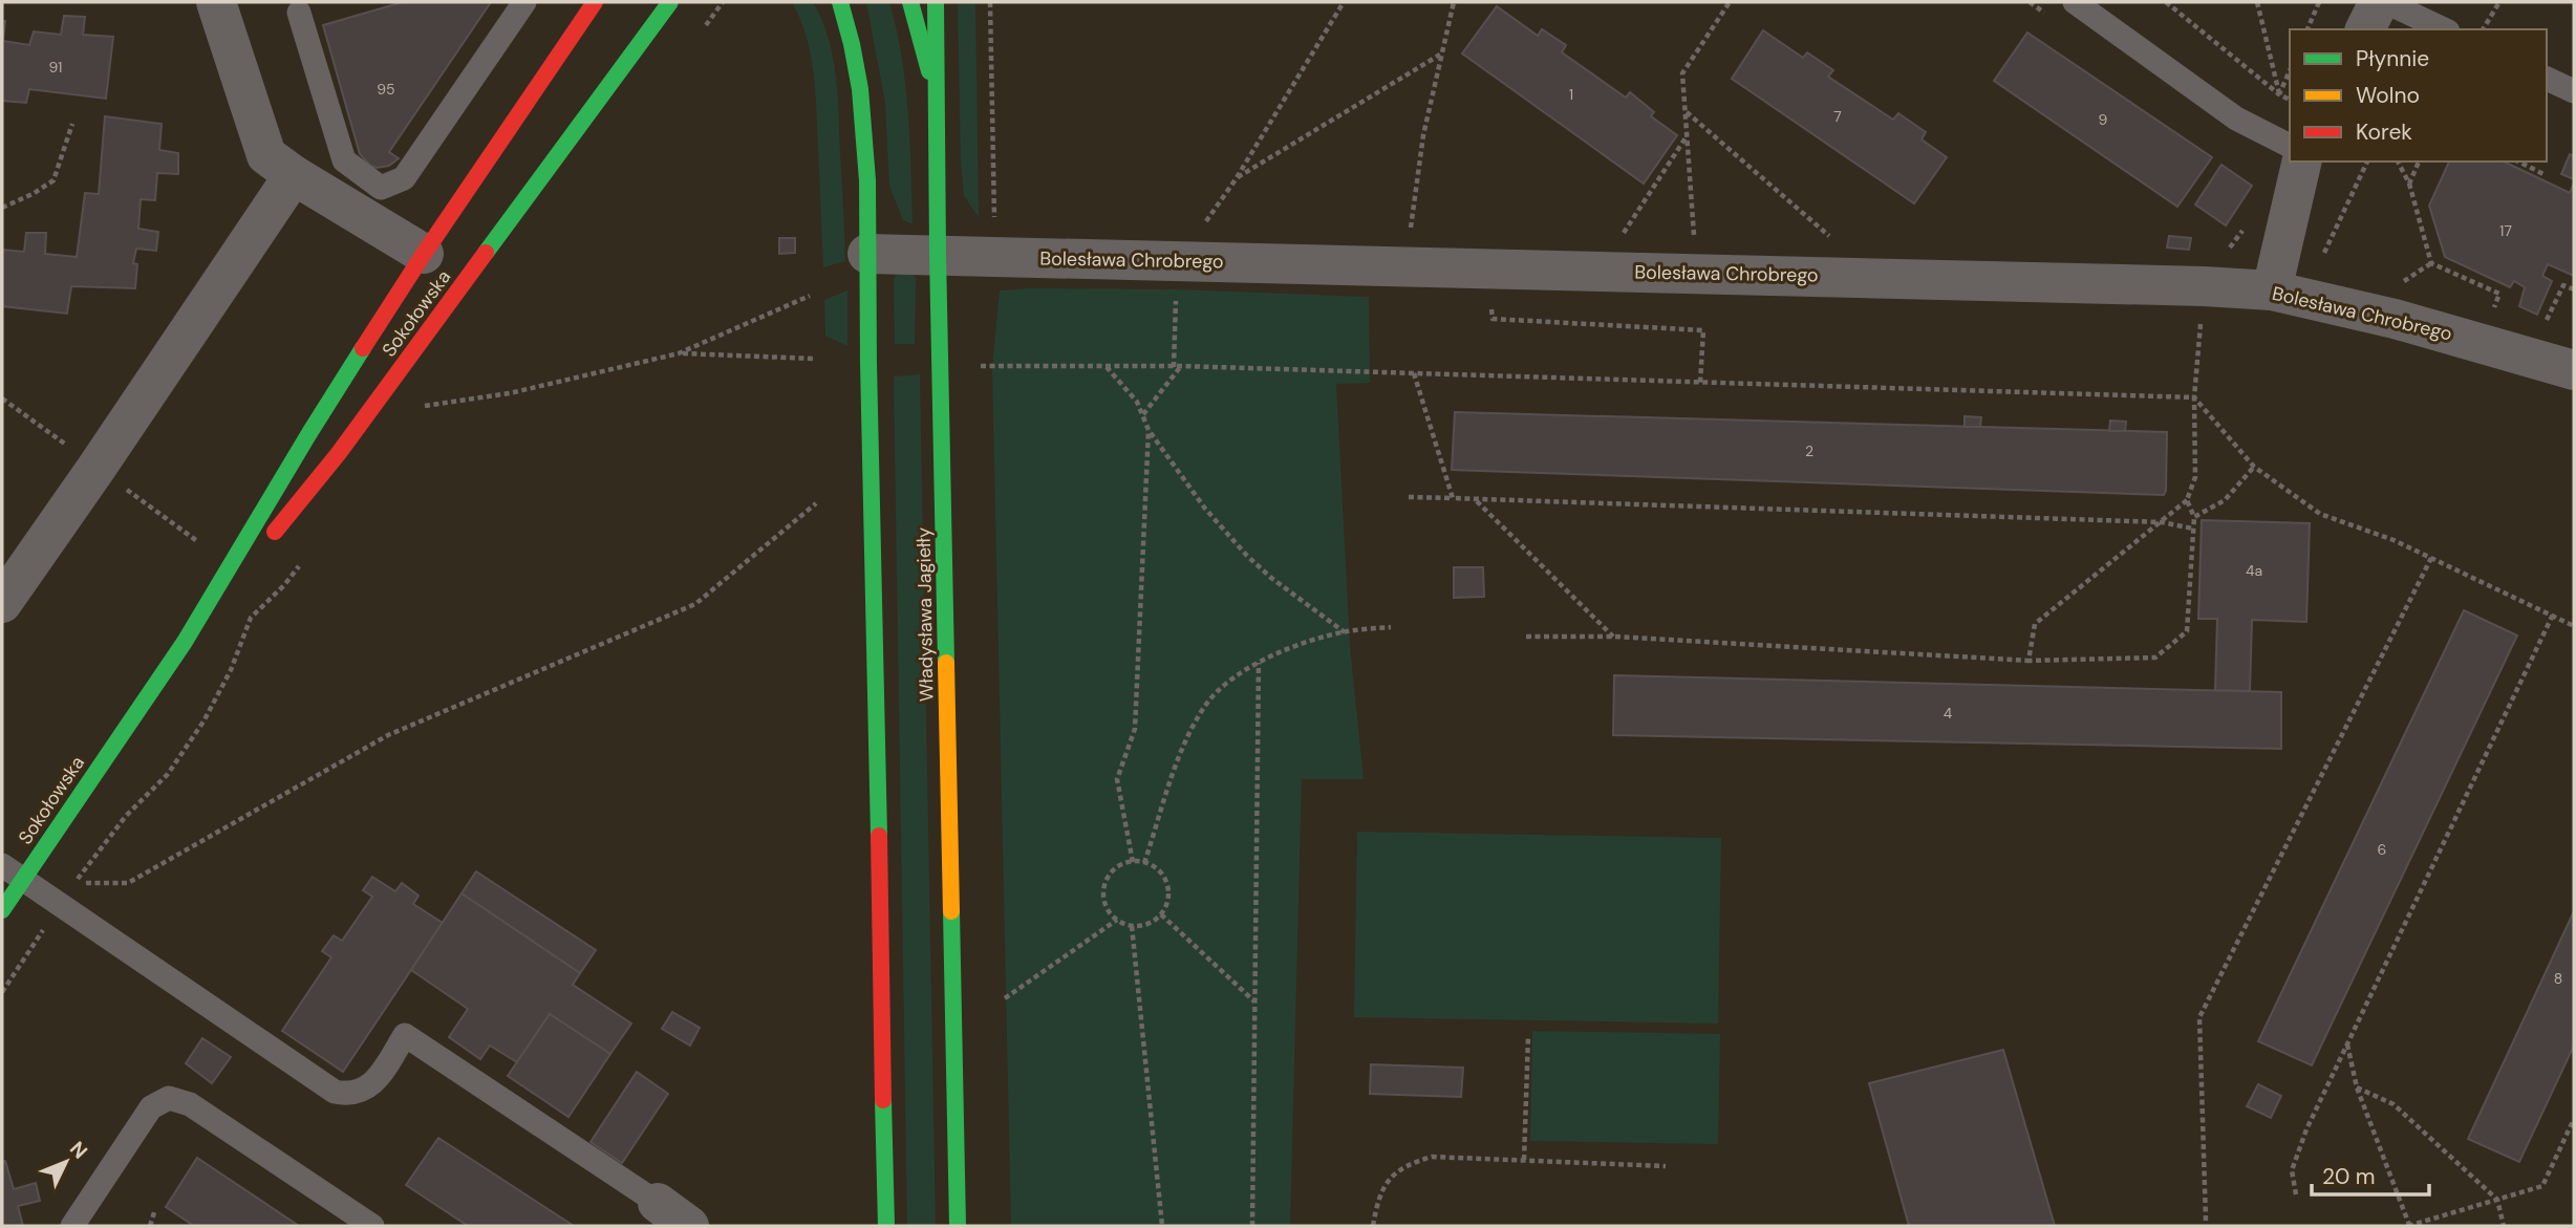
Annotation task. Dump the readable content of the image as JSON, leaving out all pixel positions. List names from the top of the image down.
{
  "streets": {
    "main road": ["Sokołowska", "Władysława Jagiełły"],
    "street": ["Bolesława Chrobrego"]
  },
  "crossings": [
    ["Bolesława Chrobrego", "Władysława Jagiełły"]
  ],
  "house_numbers": [
    "91",
    "95",
    "1",
    "7",
    "9",
    "17",
    "2",
    "4a",
    "4",
    "6",
    "8"
  ],
  "legend": ["Płynnie", "Wolno", "Korek"],
  "scale_bar": "20 m",
  "north": "top right"
}
